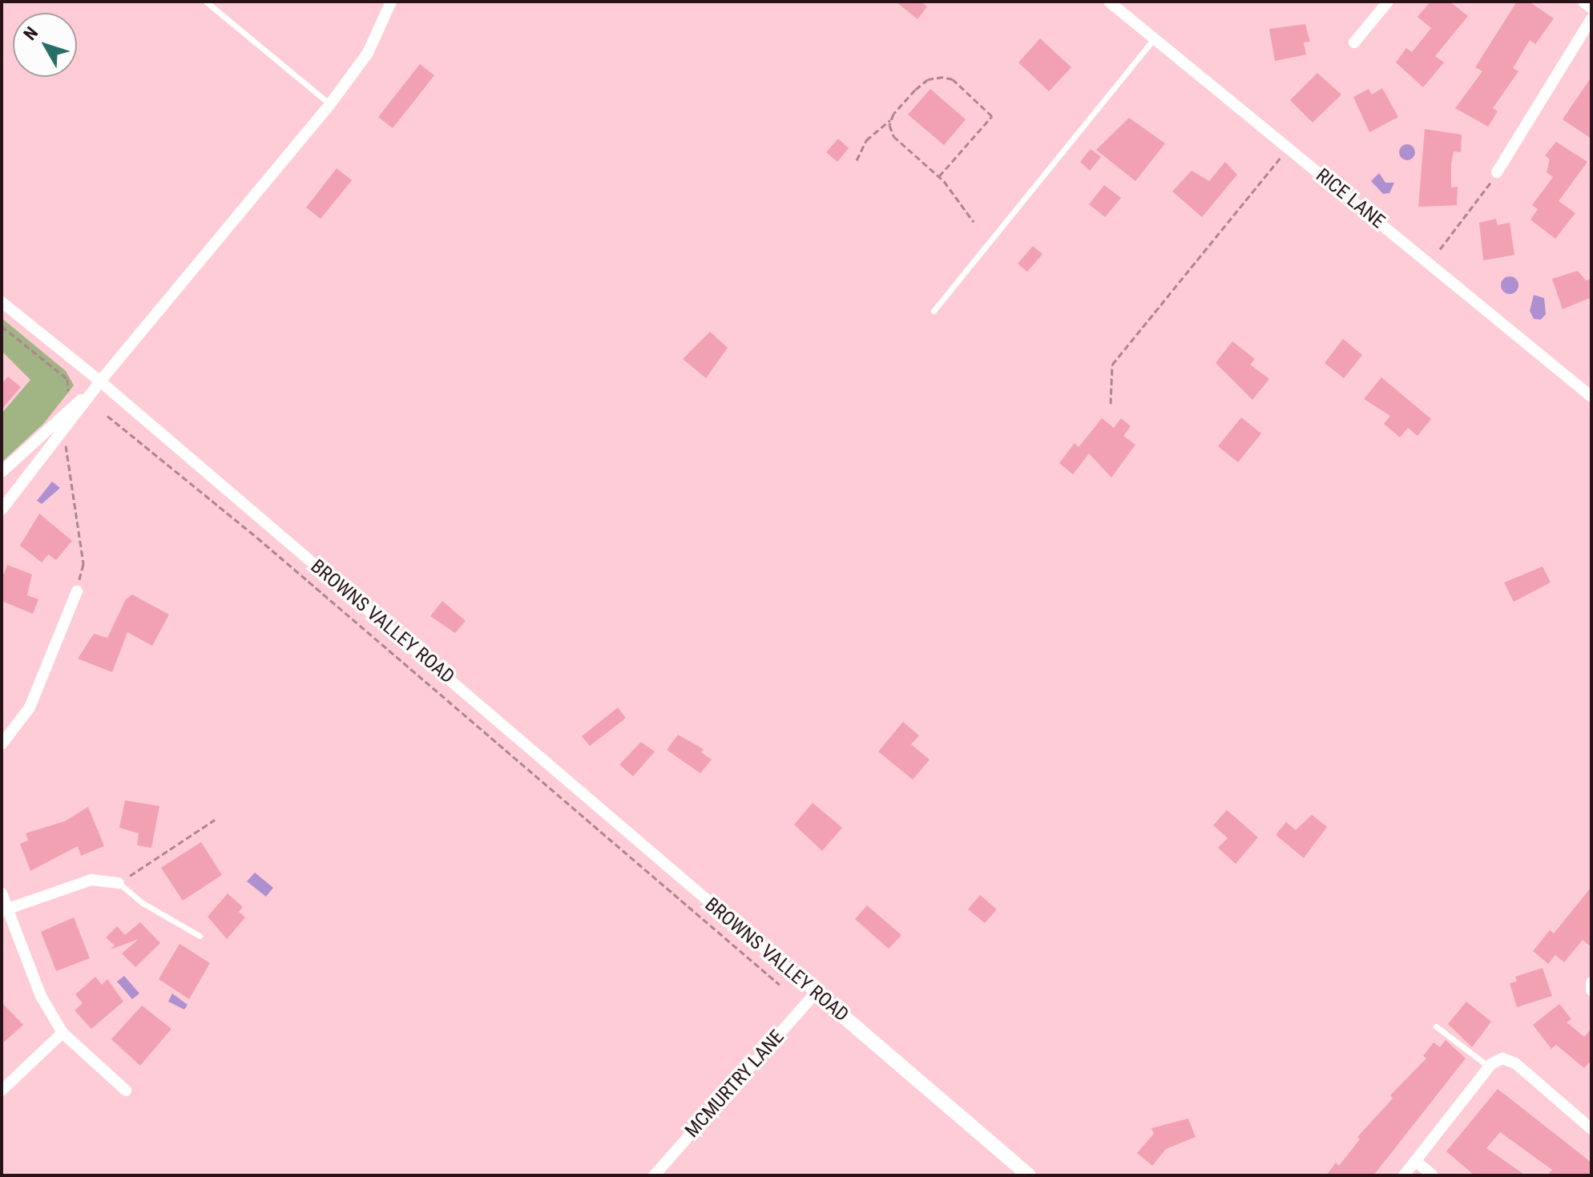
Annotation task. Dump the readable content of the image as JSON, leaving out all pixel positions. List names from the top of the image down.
{
  "streets": {
    "street": ["RICE LANE", "BROWNS VALLEY ROAD", "MCMURTRY LANE"]
  },
  "crossings": [
    ["BROWNS VALLEY ROAD", "MCMURTRY LANE"]
  ],
  "north": "top left"
}
